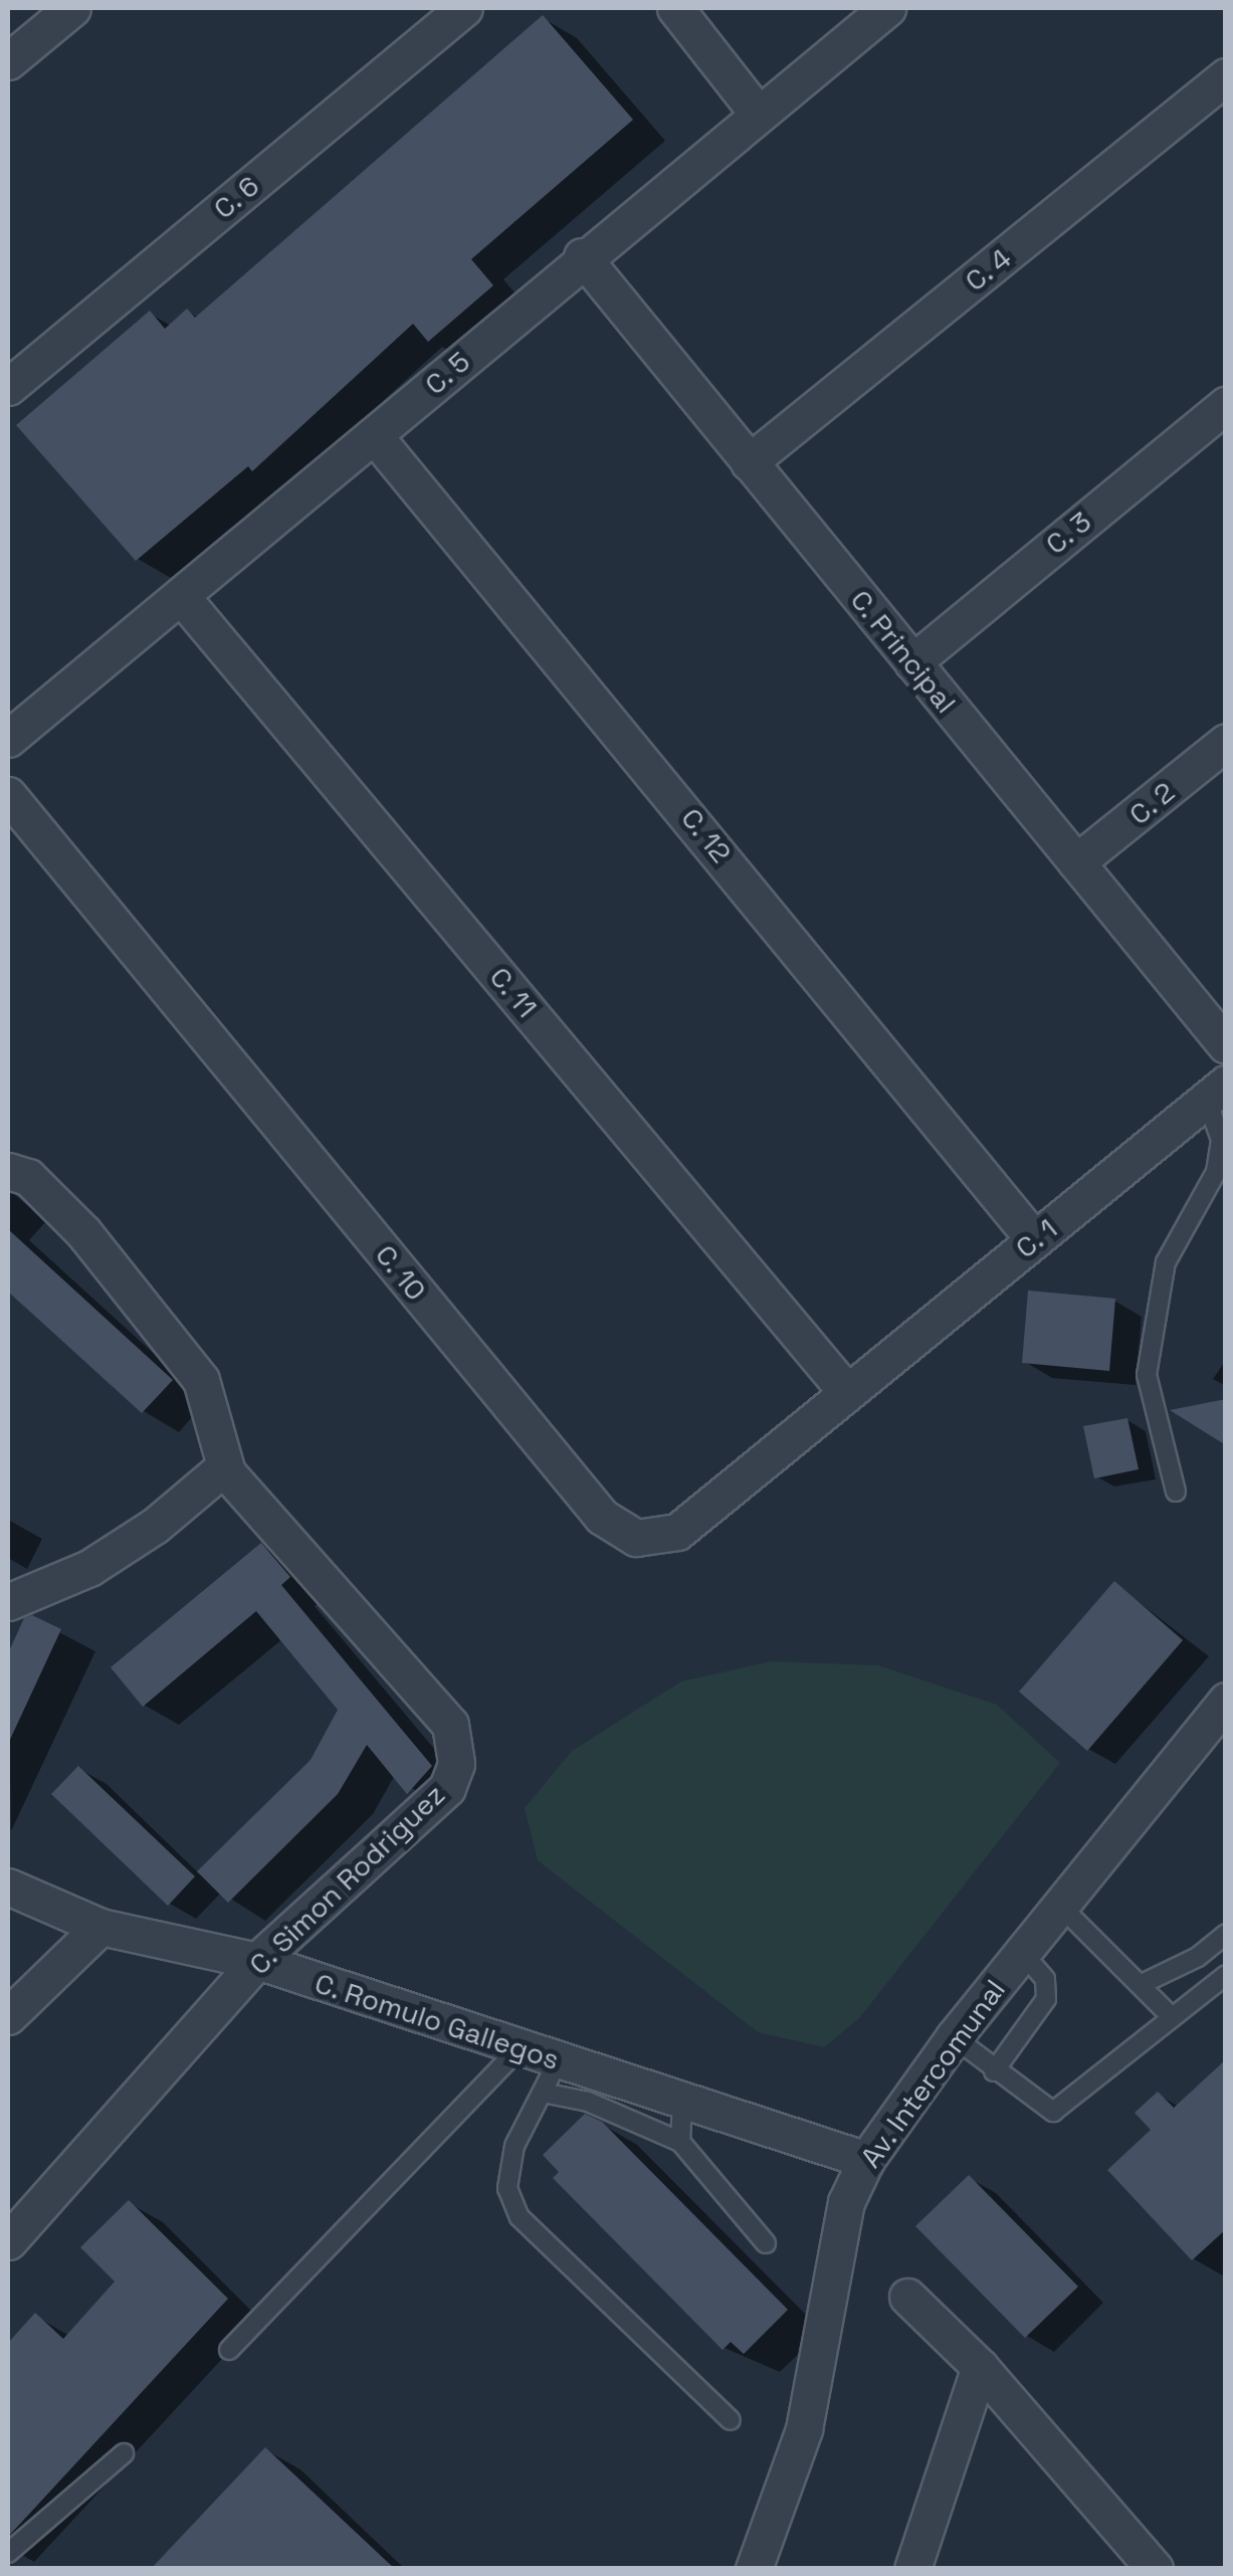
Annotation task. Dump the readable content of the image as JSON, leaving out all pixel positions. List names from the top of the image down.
{
  "streets": {
    "street": [
      "C. 6",
      "C. 4",
      "C. 5",
      "C. 3",
      "C. Principal",
      "C. 2",
      "C. 12",
      "C. 11",
      "C. 1",
      "C. 10",
      "C. Simon Rodriguez",
      "C. Romulo Gallegos",
      "Av. Intercomunal"
    ]
  },
  "crossings": [
    ["C. 4", "C. Principal"],
    ["C. 5", "C. Principal"],
    ["C. 5", "C. 12"],
    ["C. 5", "C. 11"],
    ["C. 3", "C. Principal"],
    ["C. Principal", "C. 2"],
    ["C. 12", "C. 1"],
    ["C. 11", "C. 1"],
    ["C. 11", "C. 10"],
    ["C. 1", "C. 10"],
    ["C. Simon Rodriguez", "C. Romulo Gallegos"],
    ["C. Romulo Gallegos", "Av. Intercomunal"]
  ]
}
